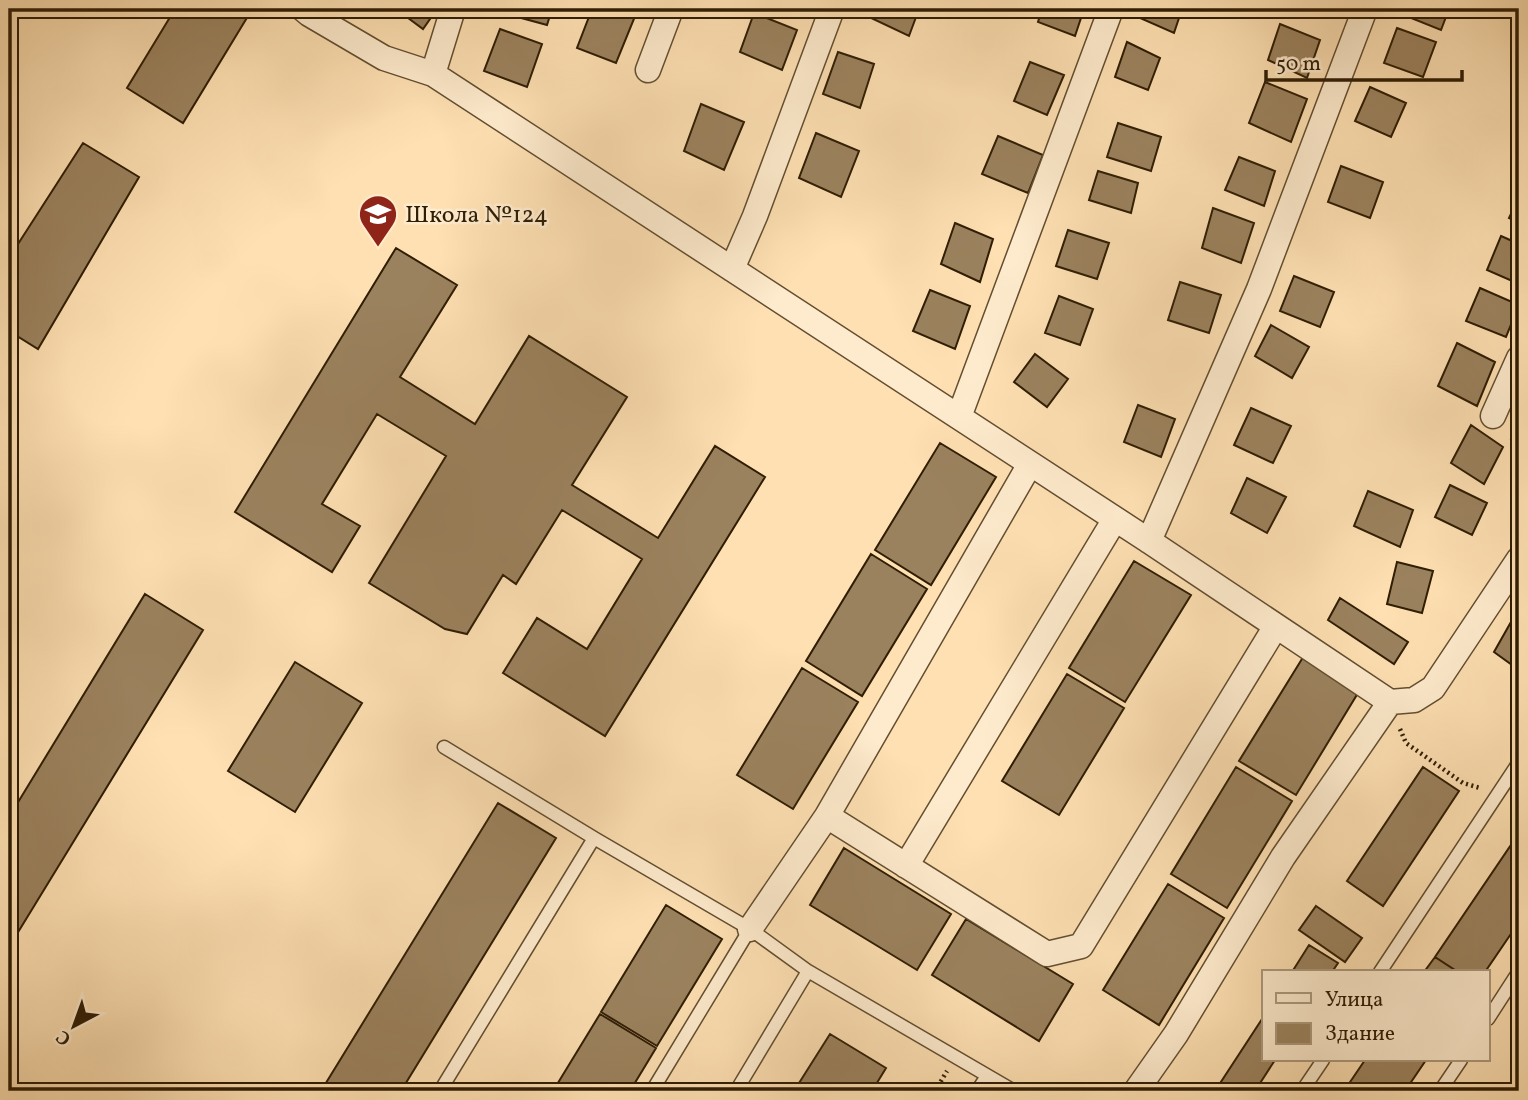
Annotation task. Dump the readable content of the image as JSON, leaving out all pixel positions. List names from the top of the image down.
{
  "places": {
    "school or university": ["Школа №124"]
  },
  "legend": ["Улица", "Здание"],
  "scale_bar": "50 m",
  "north": "bottom left"
}
